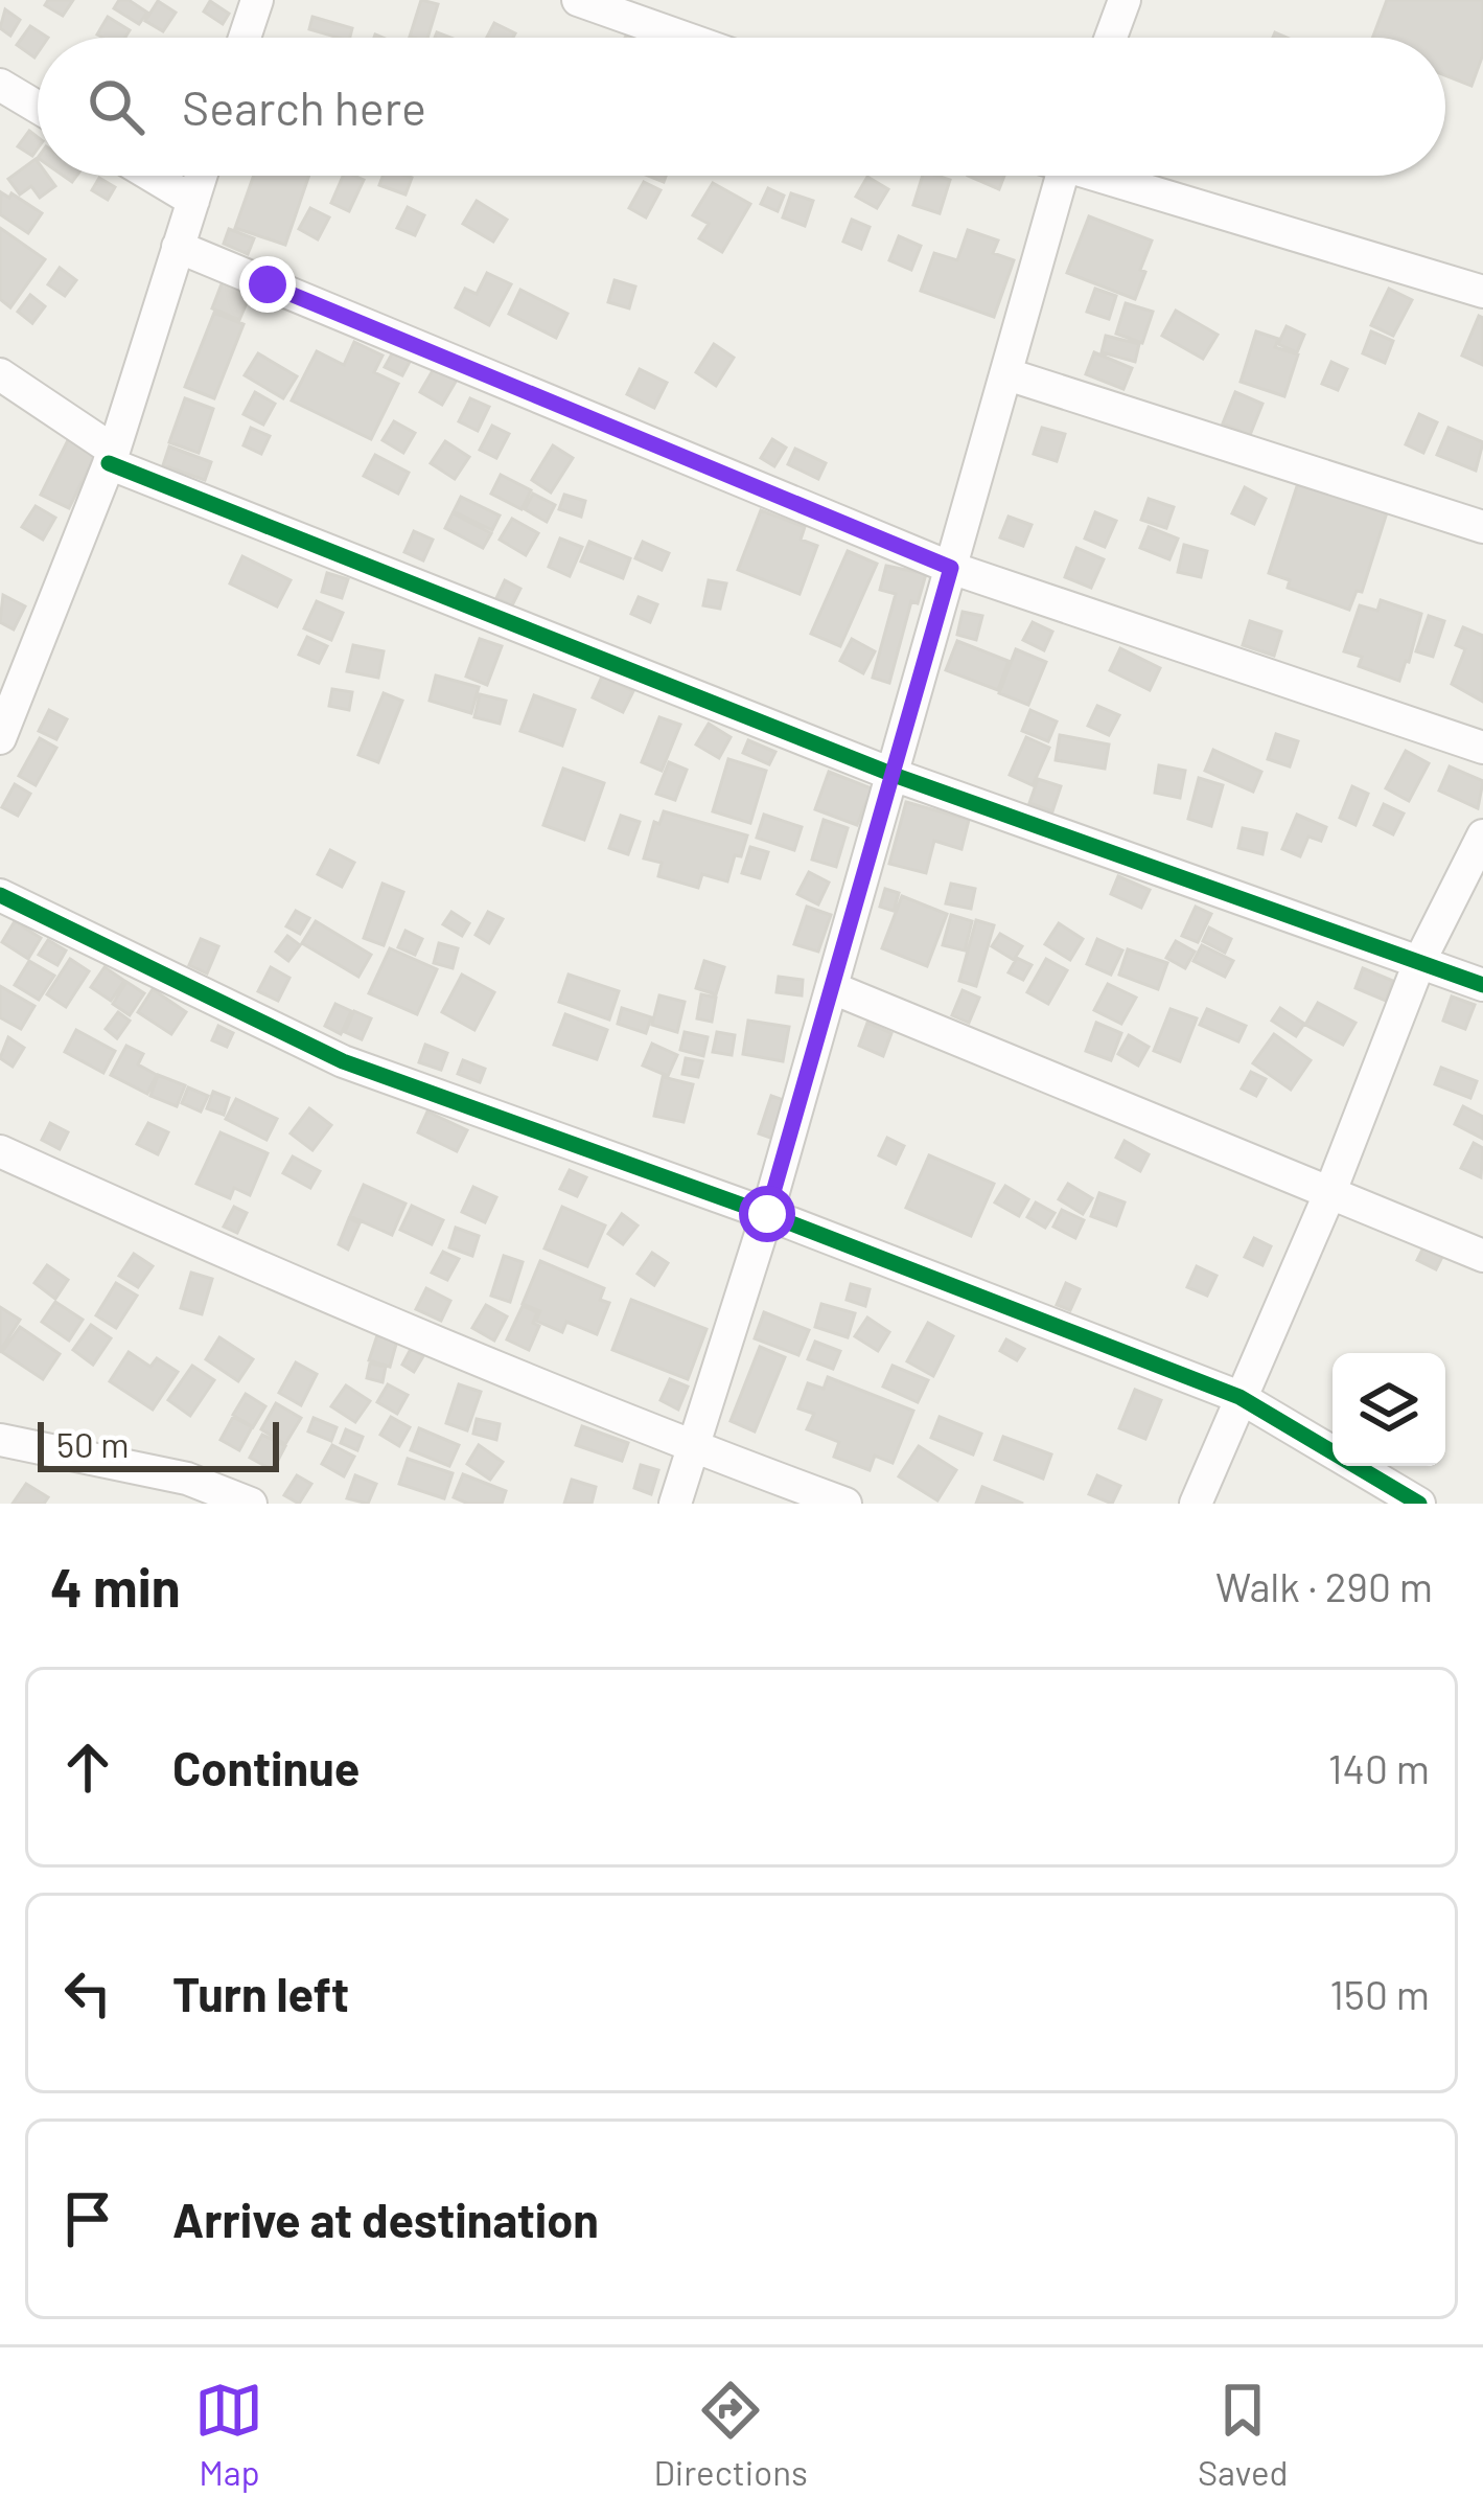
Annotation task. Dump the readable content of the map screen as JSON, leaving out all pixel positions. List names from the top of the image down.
{
  "scale_bar": "50 m",
  "page": {
    "search": "Search here",
    "scale": "50 m",
    "heading": ["4 min", "Walk · 290 m"],
    "list": [
      ["Continue", "140 m"],
      ["Turn left", "150 m"],
      "Arrive at destination"
    ],
    "nav": ["Map", "Directions", "Saved"]
  }
}
